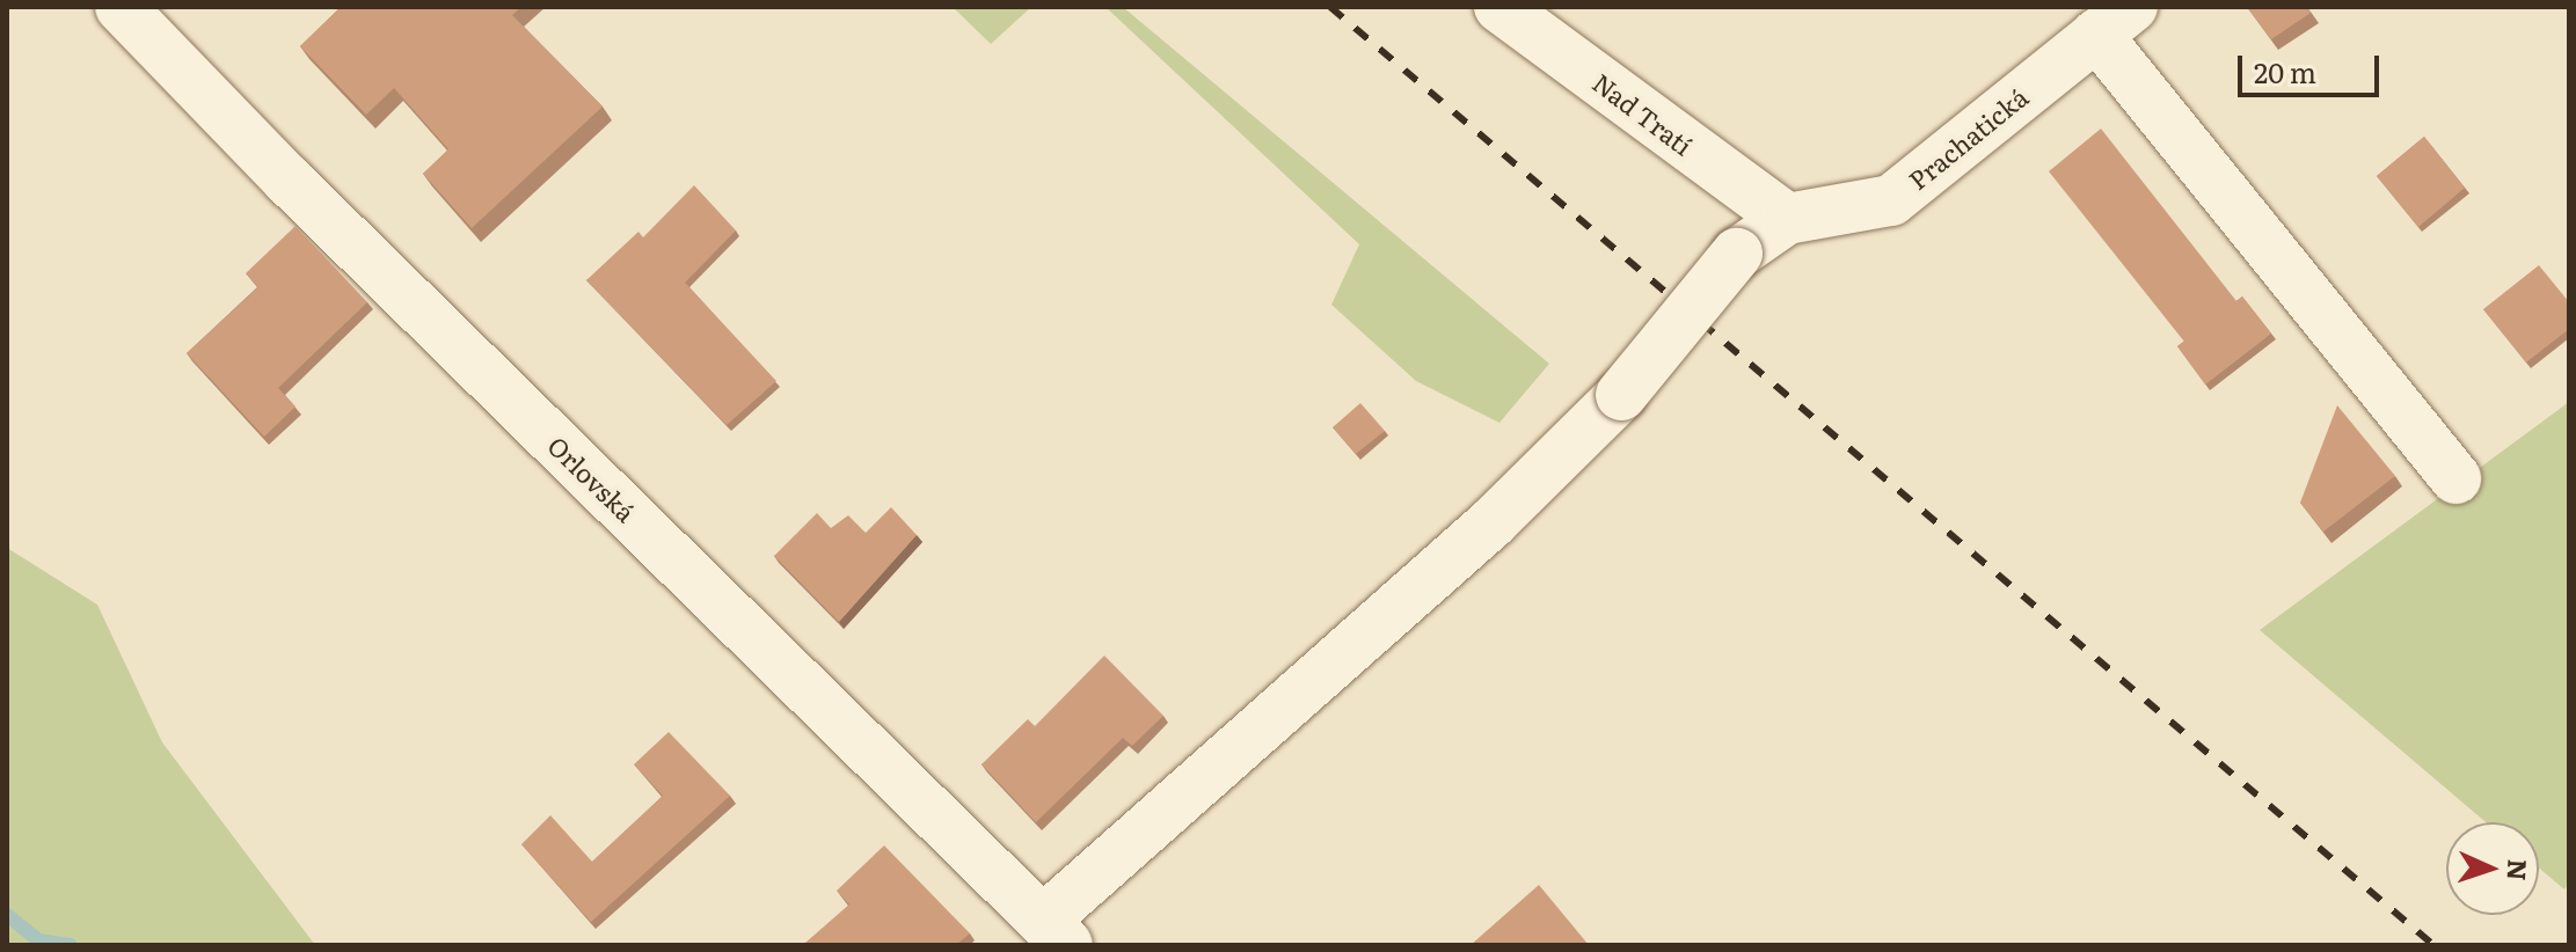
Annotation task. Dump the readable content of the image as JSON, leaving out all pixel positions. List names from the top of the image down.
{
  "streets": {
    "street": ["Nad Tratí", "Prachatická", "Orlovská"]
  },
  "crossings": [
    ["Nad Tratí", "Prachatická"],
    ["Prachatická", "Orlovská"]
  ],
  "scale_bar": "20 m",
  "north": "right"
}
